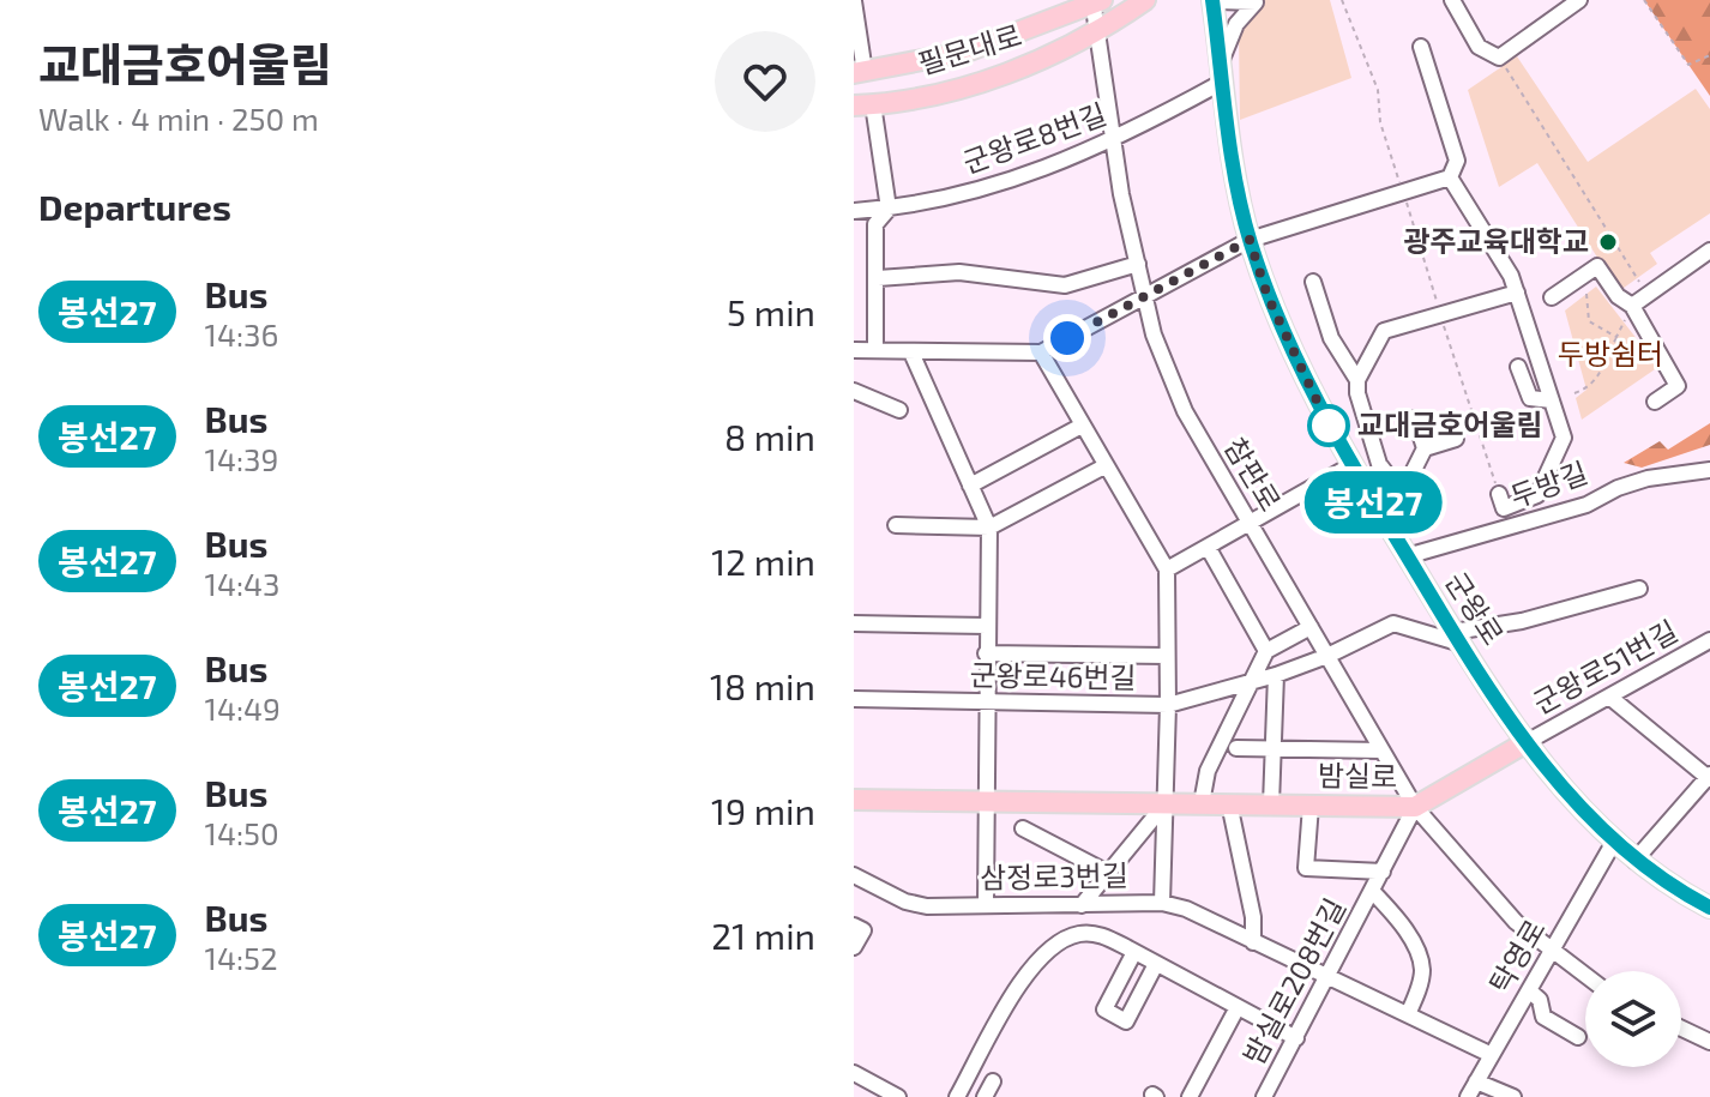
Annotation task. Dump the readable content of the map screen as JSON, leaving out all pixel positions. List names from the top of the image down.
{
  "streets": {
    "main road": ["필문대로", "군왕로", "밤실로"],
    "street": [
      "군왕로8번길",
      "참판로",
      "두방길",
      "군왕로51번길",
      "군왕로46번길",
      "삼정로3번길",
      "탁영로",
      "밤실로208번길"
    ]
  },
  "crossings": [
    ["필문대로", "참판로"],
    ["군왕로8번길", "참판로"],
    ["군왕로8번길", "군왕로"],
    ["참판로", "군왕로46번길"],
    ["참판로", "밤실로"],
    ["참판로", "탁영로"],
    ["참판로", "밤실로208번길"],
    ["두방길", "군왕로"],
    ["군왕로", "군왕로51번길"],
    ["군왕로", "군왕로46번길"],
    ["군왕로", "밤실로"],
    ["군왕로", "탁영로"],
    ["군왕로51번길", "밤실로"],
    ["밤실로", "밤실로208번길"],
    ["삼정로3번길", "탁영로"],
    ["삼정로3번길", "밤실로208번길"]
  ],
  "parks": ["두방쉼터"],
  "places": ["광주교육대학교", "교대금호어울림"],
  "lines": ["bus line 봉선27"],
  "page": {
    "heading": [
      ["교대금호어울림", "Walk · 4 min · 250 m"],
      "Departures"
    ],
    "on_map": "봉선27",
    "list": [
      {
        "mark": "봉선27",
        "name": "Bus",
        "note": "14:36",
        "value": "5 min"
      },
      {
        "mark": "봉선27",
        "name": "Bus",
        "note": "14:39",
        "value": "8 min"
      },
      {
        "mark": "봉선27",
        "name": "Bus",
        "note": "14:43",
        "value": "12 min"
      },
      {
        "mark": "봉선27",
        "name": "Bus",
        "note": "14:49",
        "value": "18 min"
      },
      {
        "mark": "봉선27",
        "name": "Bus",
        "note": "14:50",
        "value": "19 min"
      },
      {
        "mark": "봉선27",
        "name": "Bus",
        "note": "14:52",
        "value": "21 min"
      }
    ]
  }
}
